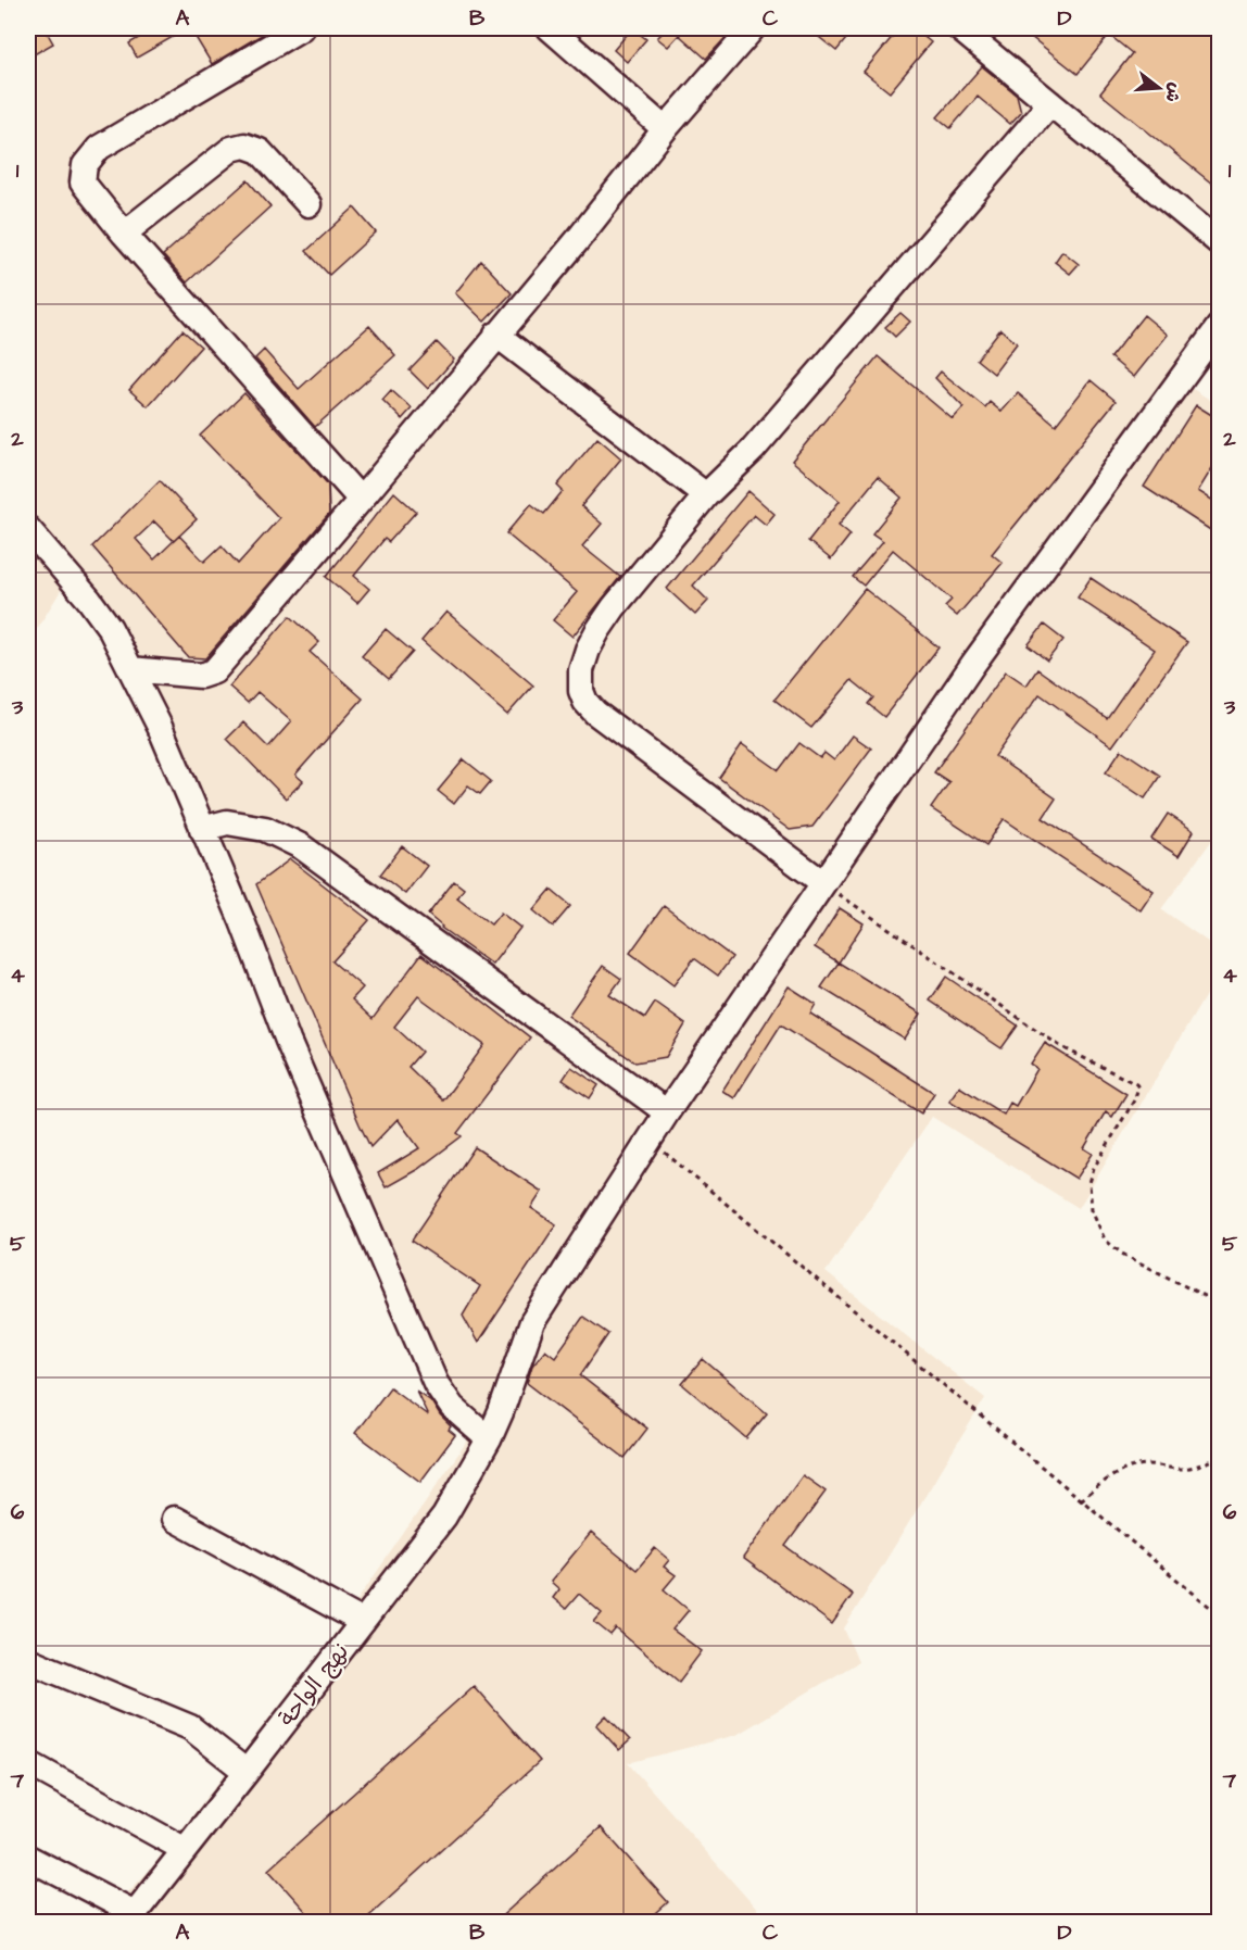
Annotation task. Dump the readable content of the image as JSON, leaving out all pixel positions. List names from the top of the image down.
{
  "streets": {
    "street": ["نهج الواحة"]
  },
  "north": "right",
  "grid": {
    "columns": [
      "A",
      "B",
      "C",
      "D"
    ],
    "rows": [
      "1",
      "2",
      "3",
      "4",
      "5",
      "6",
      "7"
    ]
  }
}
